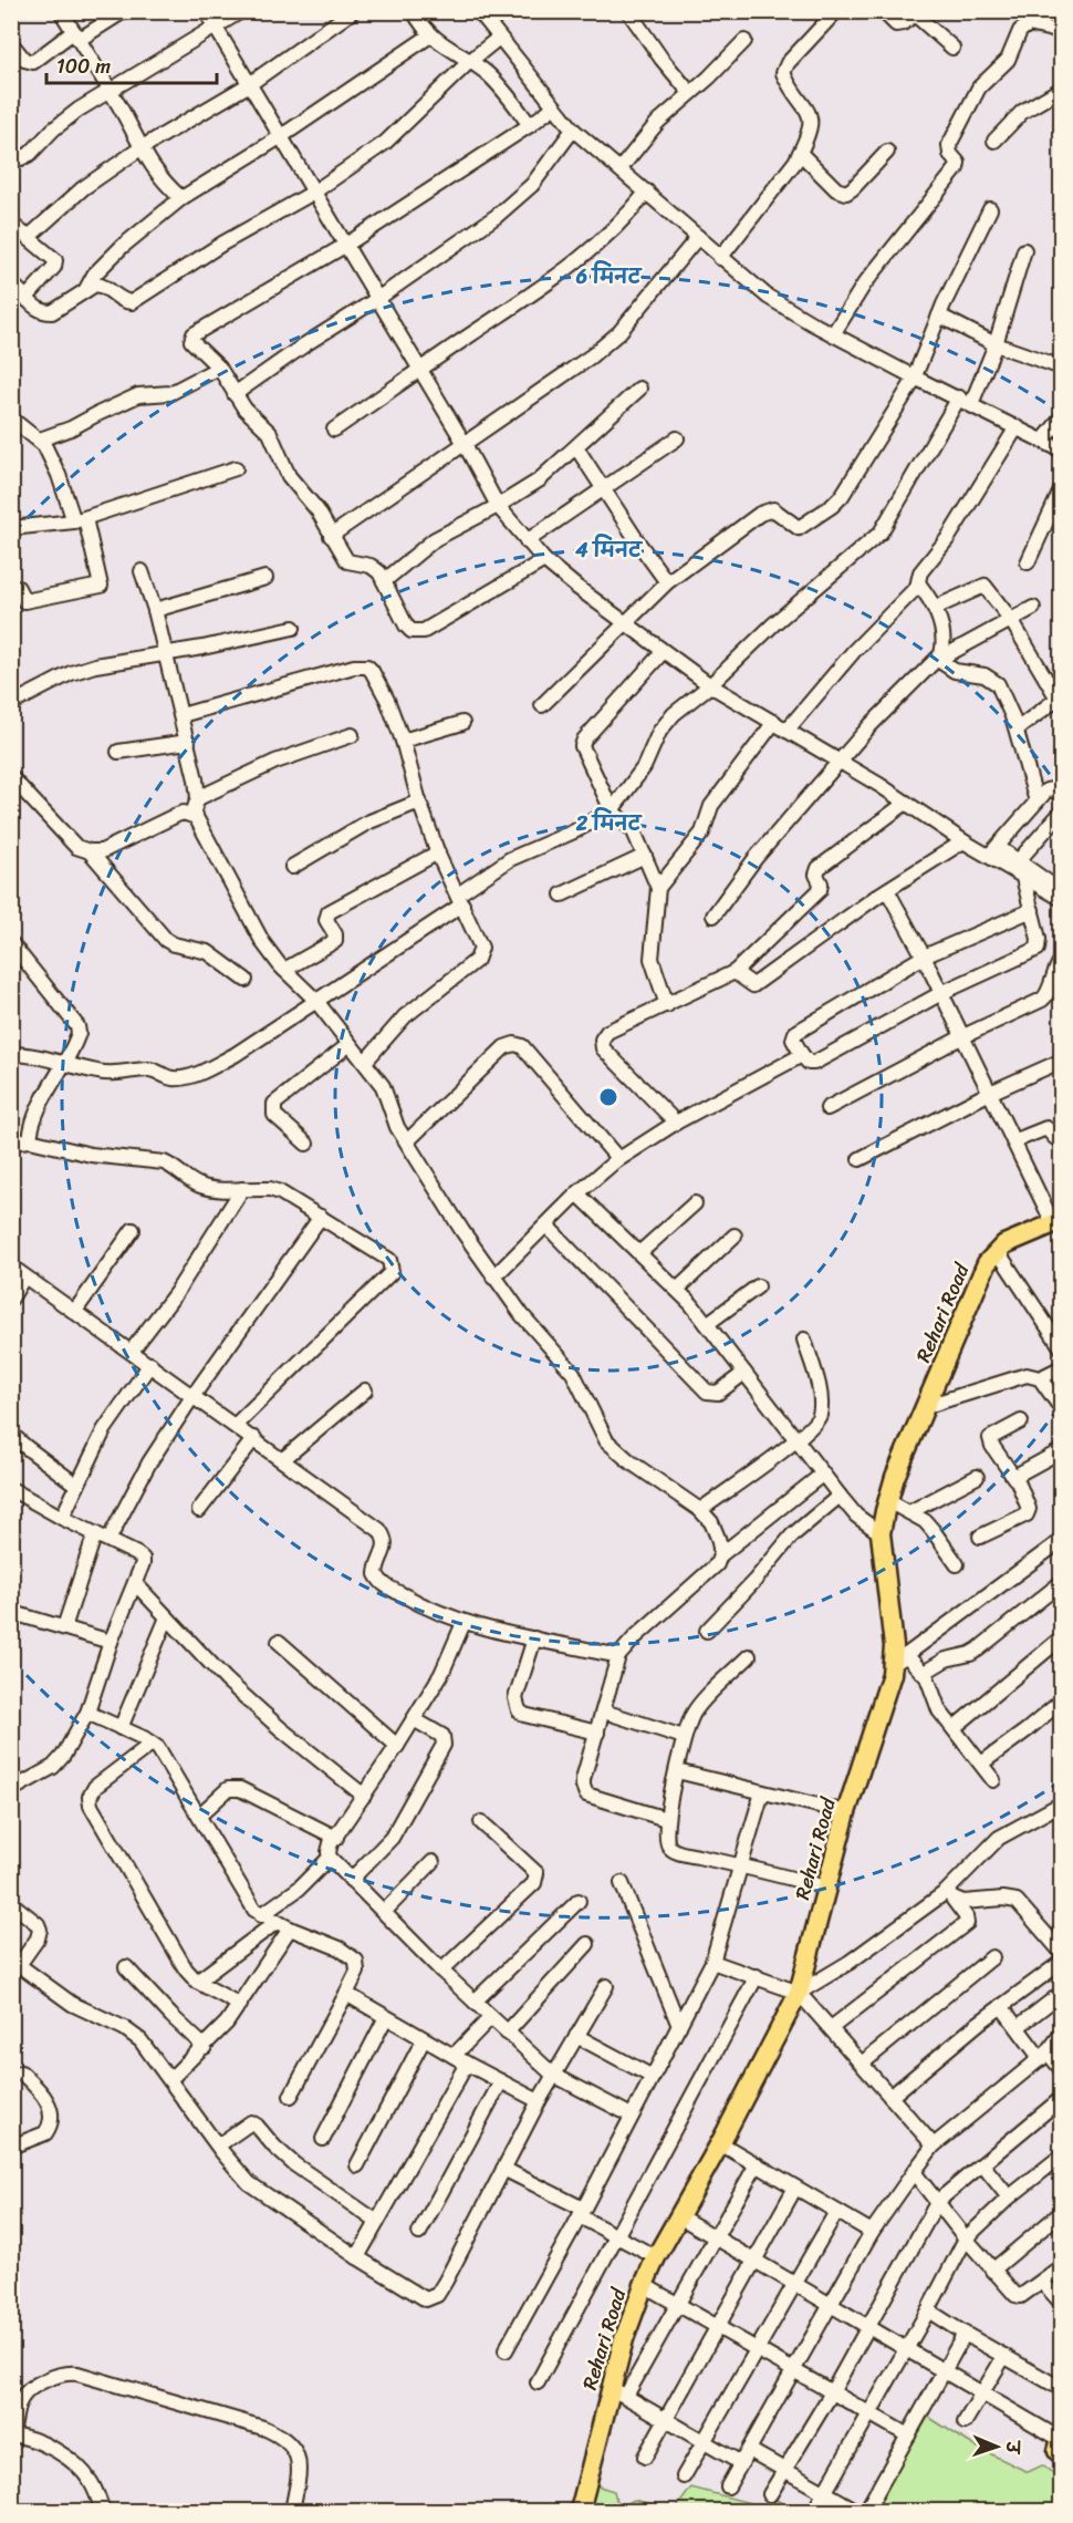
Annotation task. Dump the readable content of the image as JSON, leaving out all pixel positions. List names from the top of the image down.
{
  "streets": {
    "main road": ["Rehari Road"]
  },
  "scale_bar": "100 m",
  "north": "right",
  "rings": ["6 मिनट", "4 मिनट", "2 मिनट"]
}
